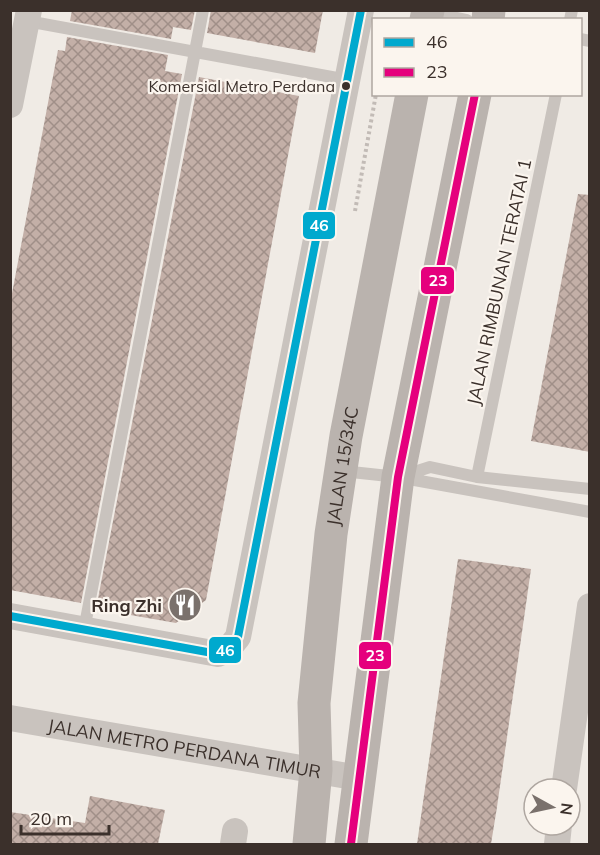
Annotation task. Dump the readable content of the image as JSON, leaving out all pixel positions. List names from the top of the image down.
{
  "streets": {
    "street": ["JALAN 15/34C", "JALAN METRO PERDANA TIMUR"],
    "lane": ["JALAN RIMBUNAN TERATAI 1"]
  },
  "crossings": [
    ["JALAN 15/34C", "JALAN METRO PERDANA TIMUR"]
  ],
  "places": {
    "other": ["Komersial Metro Perdana"],
    "restaurant": ["Ring Zhi"]
  },
  "lines": ["transit line 46", "transit line 23"],
  "legend": ["46", "23"],
  "scale_bar": "20 m",
  "north": "right"
}
